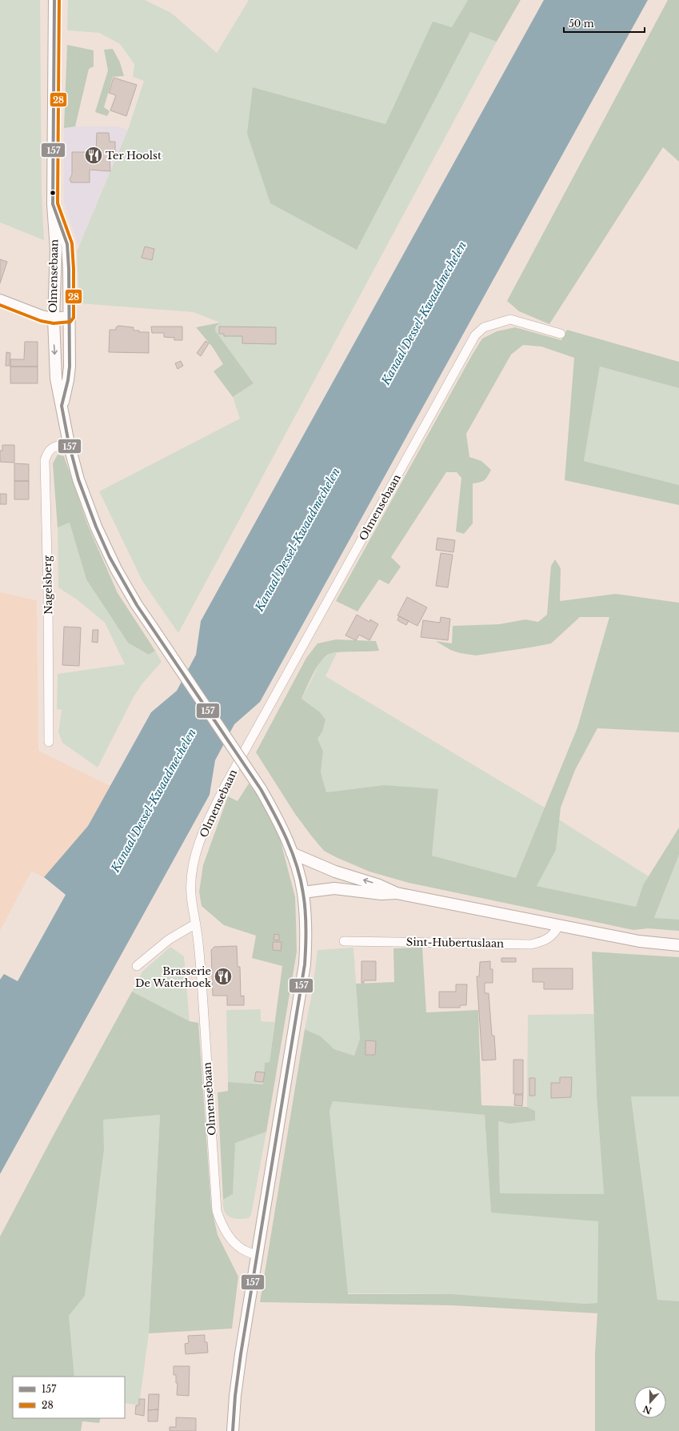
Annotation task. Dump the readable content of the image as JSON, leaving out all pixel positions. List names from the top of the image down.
{
  "streets": {
    "street": ["Olmensebaan", "Nagelsberg", "Sint-Hubertuslaan"]
  },
  "crossings": [
    ["Olmensebaan", "Nagelsberg"]
  ],
  "water": ["Kanaal Dessel-Kwaadmechelen"],
  "places": {
    "restaurant": ["Ter Hoolst", "Brasserie De Waterhoek"]
  },
  "lines": ["transit line 157", "transit line 28"],
  "legend": ["157", "28"],
  "scale_bar": "50 m",
  "north": "bottom"
}
